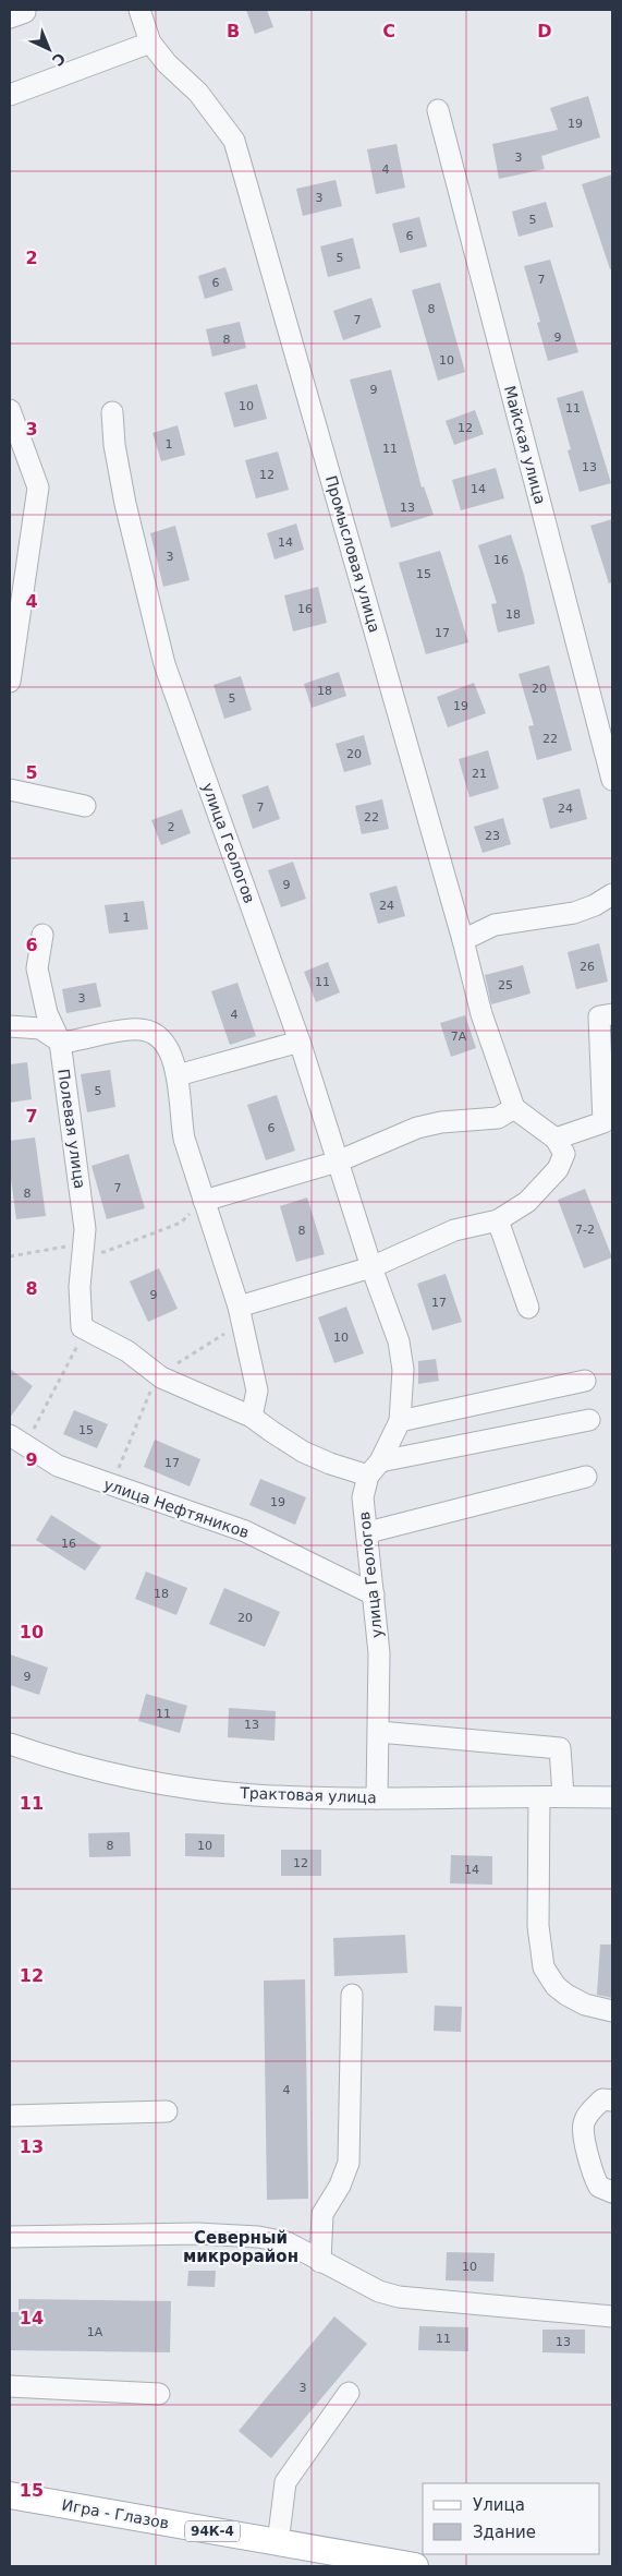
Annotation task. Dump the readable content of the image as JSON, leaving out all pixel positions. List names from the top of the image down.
{
  "streets": {
    "main road": ["Игра - Глазов", "94К-4"],
    "street": [
      "Майская улица",
      "Промысловая улица",
      "улица Геологов",
      "Полевая улица",
      "улица Нефтяников",
      "Трактовая улица"
    ]
  },
  "crossings": [
    ["улица Геологов", "улица Нефтяников"],
    ["улица Геологов", "Трактовая улица"]
  ],
  "districts": ["Северный микрорайон"],
  "house_numbers": [
    "19",
    "3",
    "4",
    "3",
    "5",
    "6",
    "5",
    "7",
    "6",
    "8",
    "7",
    "9",
    "8",
    "10",
    "9",
    "10",
    "11",
    "12",
    "1",
    "11",
    "13",
    "12",
    "14",
    "13",
    "14",
    "3",
    "16",
    "15",
    "16",
    "18",
    "17",
    "20",
    "18",
    "5",
    "19",
    "22",
    "20",
    "21",
    "7",
    "24",
    "22",
    "2",
    "23",
    "9",
    "24",
    "1",
    "26",
    "11",
    "25",
    "3",
    "4",
    "7А",
    "5",
    "6",
    "7",
    "8",
    "7-2",
    "8",
    "9",
    "17",
    "10",
    "15",
    "17",
    "19",
    "16",
    "18",
    "20",
    "9",
    "11",
    "13",
    "8",
    "10",
    "12",
    "14",
    "4",
    "10",
    "1А",
    "11",
    "13",
    "3"
  ],
  "legend": ["Улица", "Здание"],
  "north": "bottom right",
  "grid": {
    "columns": ["B", "C", "D"],
    "rows": [
      "2",
      "3",
      "4",
      "5",
      "6",
      "7",
      "8",
      "9",
      "10",
      "11",
      "12",
      "13",
      "14",
      "15"
    ]
  }
}
